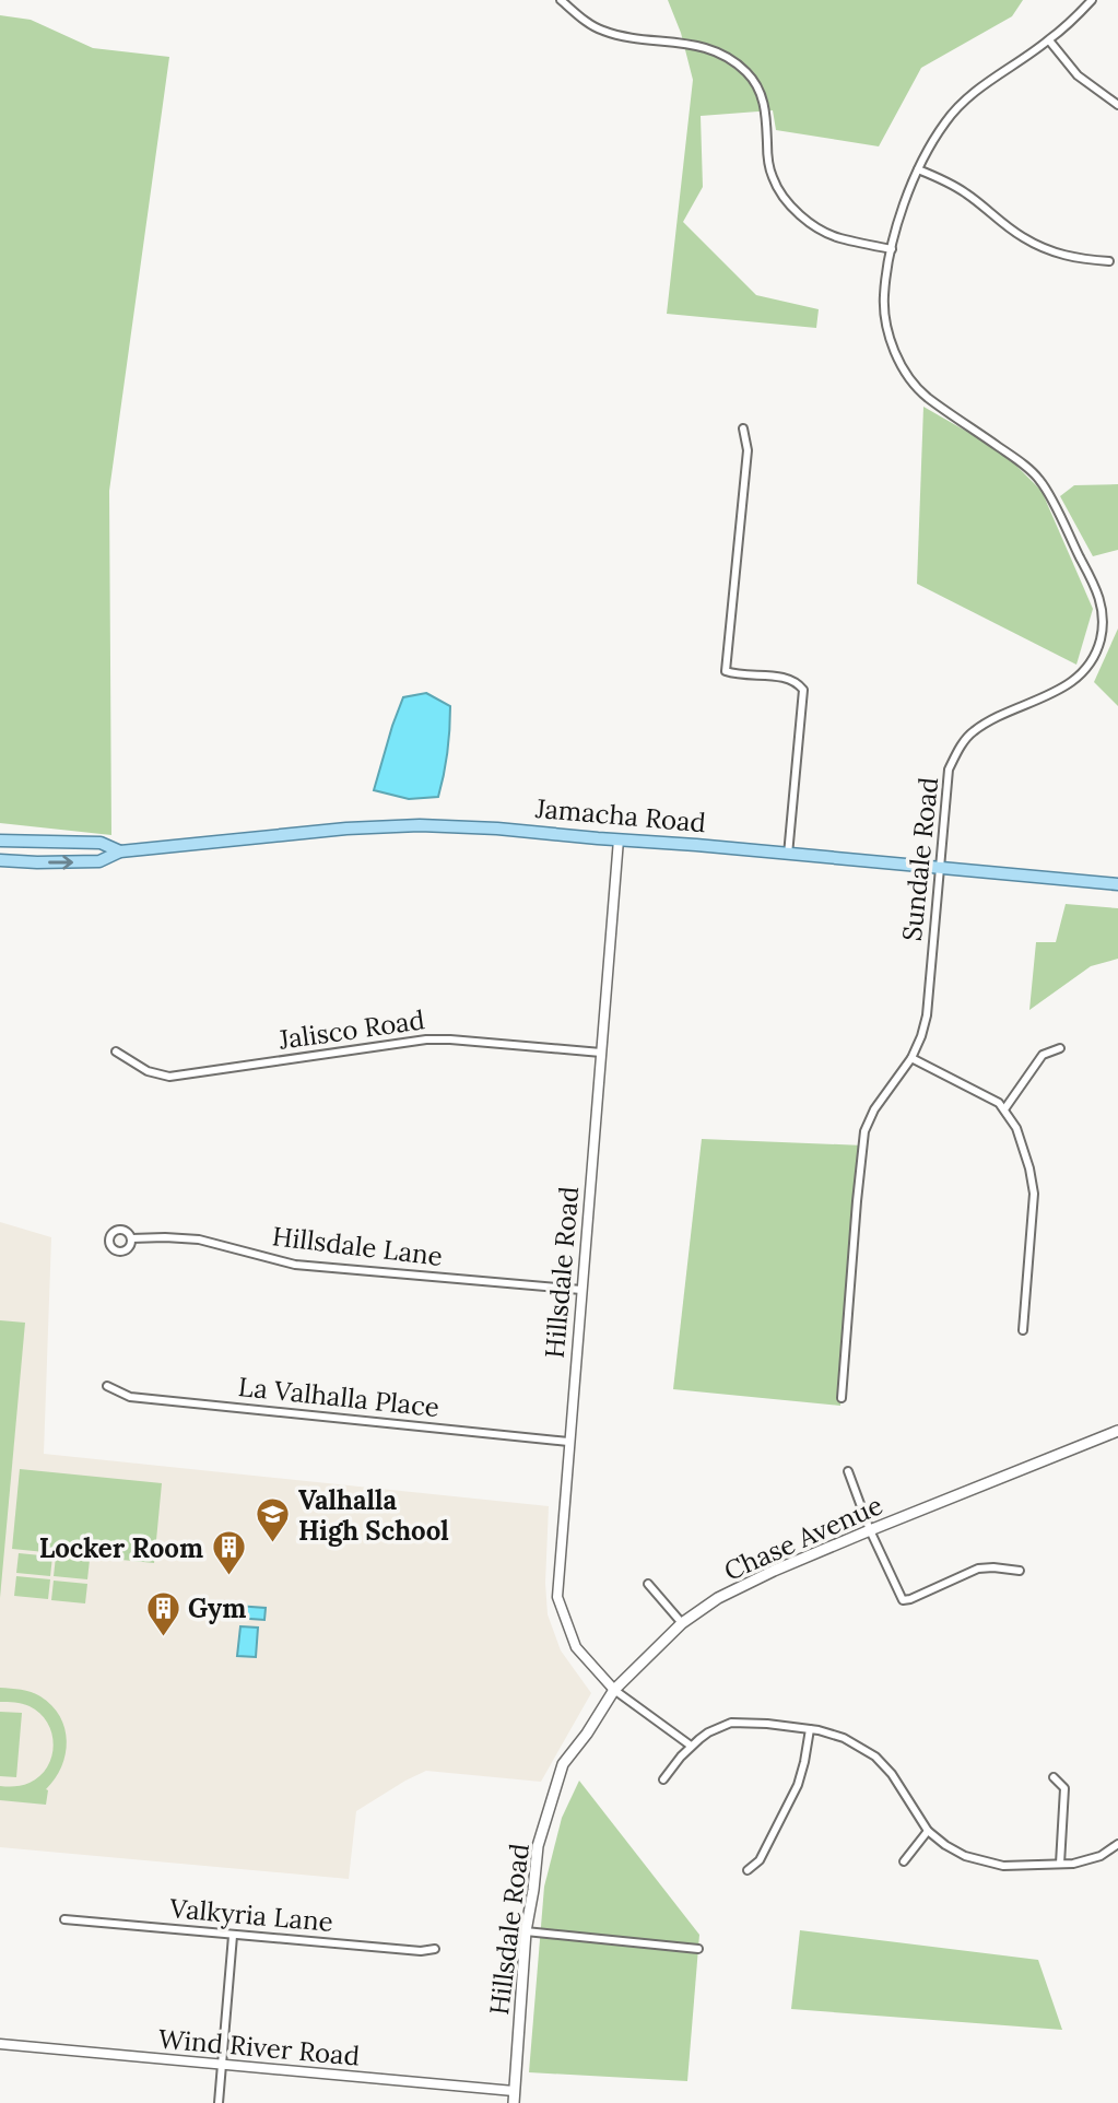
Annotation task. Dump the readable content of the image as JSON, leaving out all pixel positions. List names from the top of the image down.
{
  "streets": {
    "main road": ["Jamacha Road", "Hillsdale Road", "Chase Avenue"],
    "street": [
      "Sundale Road",
      "Jalisco Road",
      "Hillsdale Lane",
      "La Valhalla Place",
      "Valkyria Lane",
      "Wind River Road"
    ]
  },
  "crossings": [
    ["Jamacha Road", "Sundale Road"],
    ["Jamacha Road", "Hillsdale Road"],
    ["Jalisco Road", "Hillsdale Road"],
    ["Hillsdale Lane", "Hillsdale Road"],
    ["Hillsdale Road", "La Valhalla Place"],
    ["Hillsdale Road", "Chase Avenue"],
    ["Hillsdale Road", "Wind River Road"]
  ],
  "places": {
    "school or university": ["Valhalla High School"],
    "building": ["Locker Room", "Gym"]
  }
}
